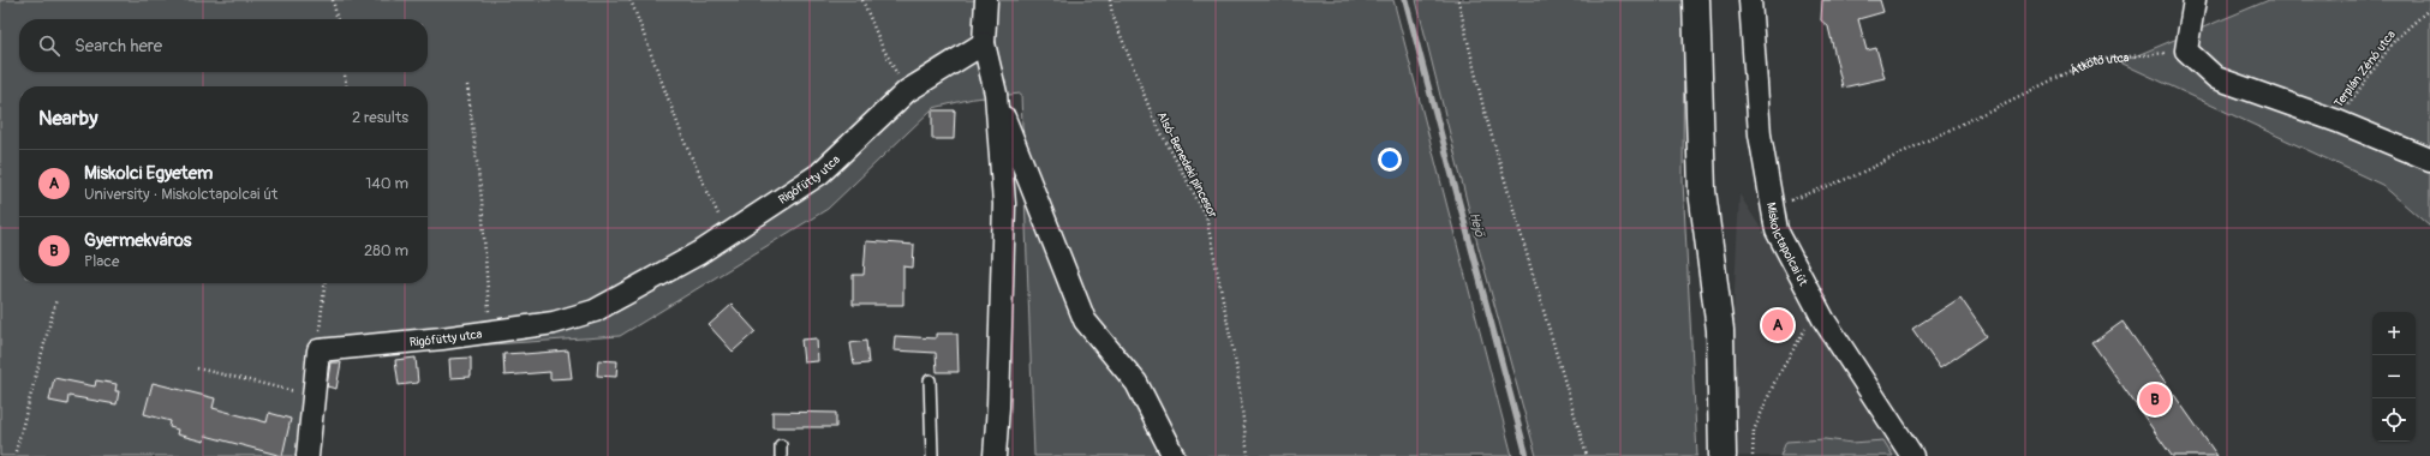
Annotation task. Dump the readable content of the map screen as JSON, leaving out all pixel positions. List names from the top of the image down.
{
  "streets": {
    "street": ["Rigófütty utca", "Miskolctapolcai út"],
    "path": ["Átkötő utca", "Terplán Zénó utca", "Alsó-Benedeki pincesor"]
  },
  "crossings": [
    ["Átkötő utca", "Miskolctapolcai út"]
  ],
  "water": ["Hejő"],
  "page": {
    "search": "Search here",
    "heading": ["Nearby", "2 results"],
    "list": [
      {
        "mark": "A",
        "name": "Miskolci Egyetem",
        "note": "University · Miskolctapolcai út",
        "value": "140 m"
      },
      {
        "mark": "B",
        "name": "Gyermekváros",
        "note": "Place",
        "value": "280 m"
      }
    ],
    "pins": ["A", "B"],
    "map_buttons": ["+", "−"]
  }
}
